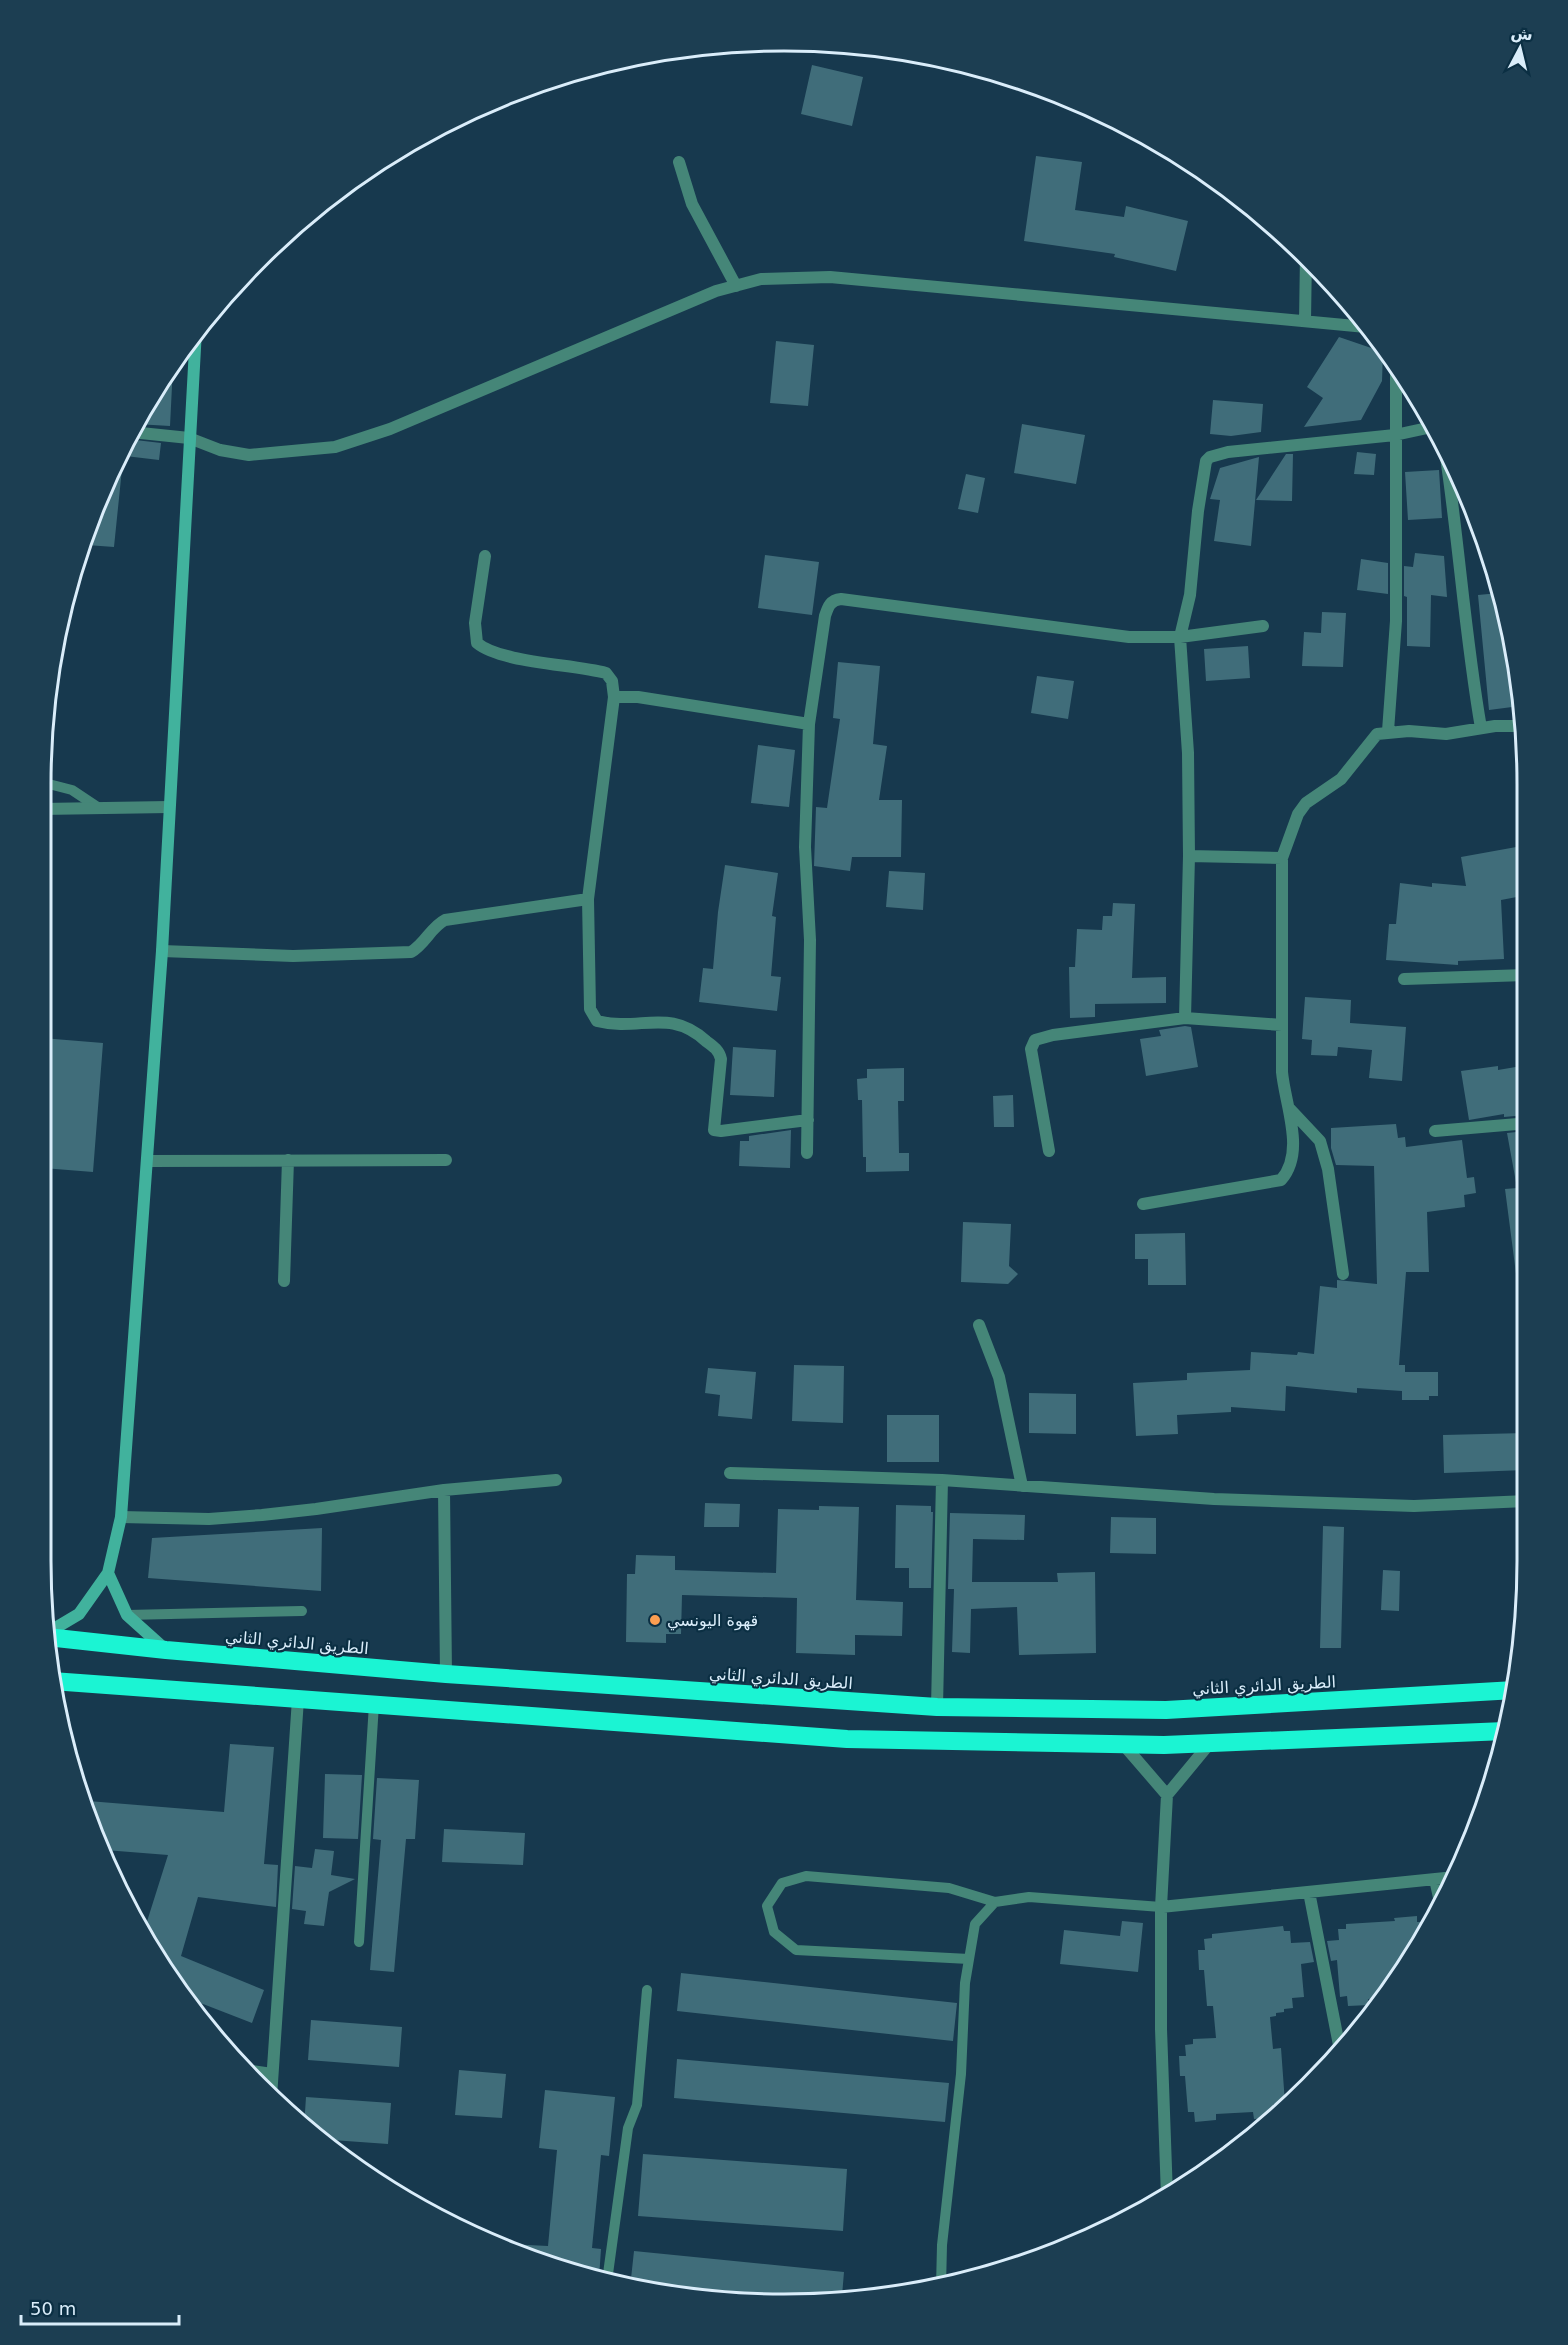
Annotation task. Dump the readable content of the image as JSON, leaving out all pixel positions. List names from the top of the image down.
{
  "streets": {
    "highway": ["الطريق الدائري الثاني"]
  },
  "places": ["قهوة اليونسي"],
  "scale_bar": "50 m",
  "north": "top"
}
